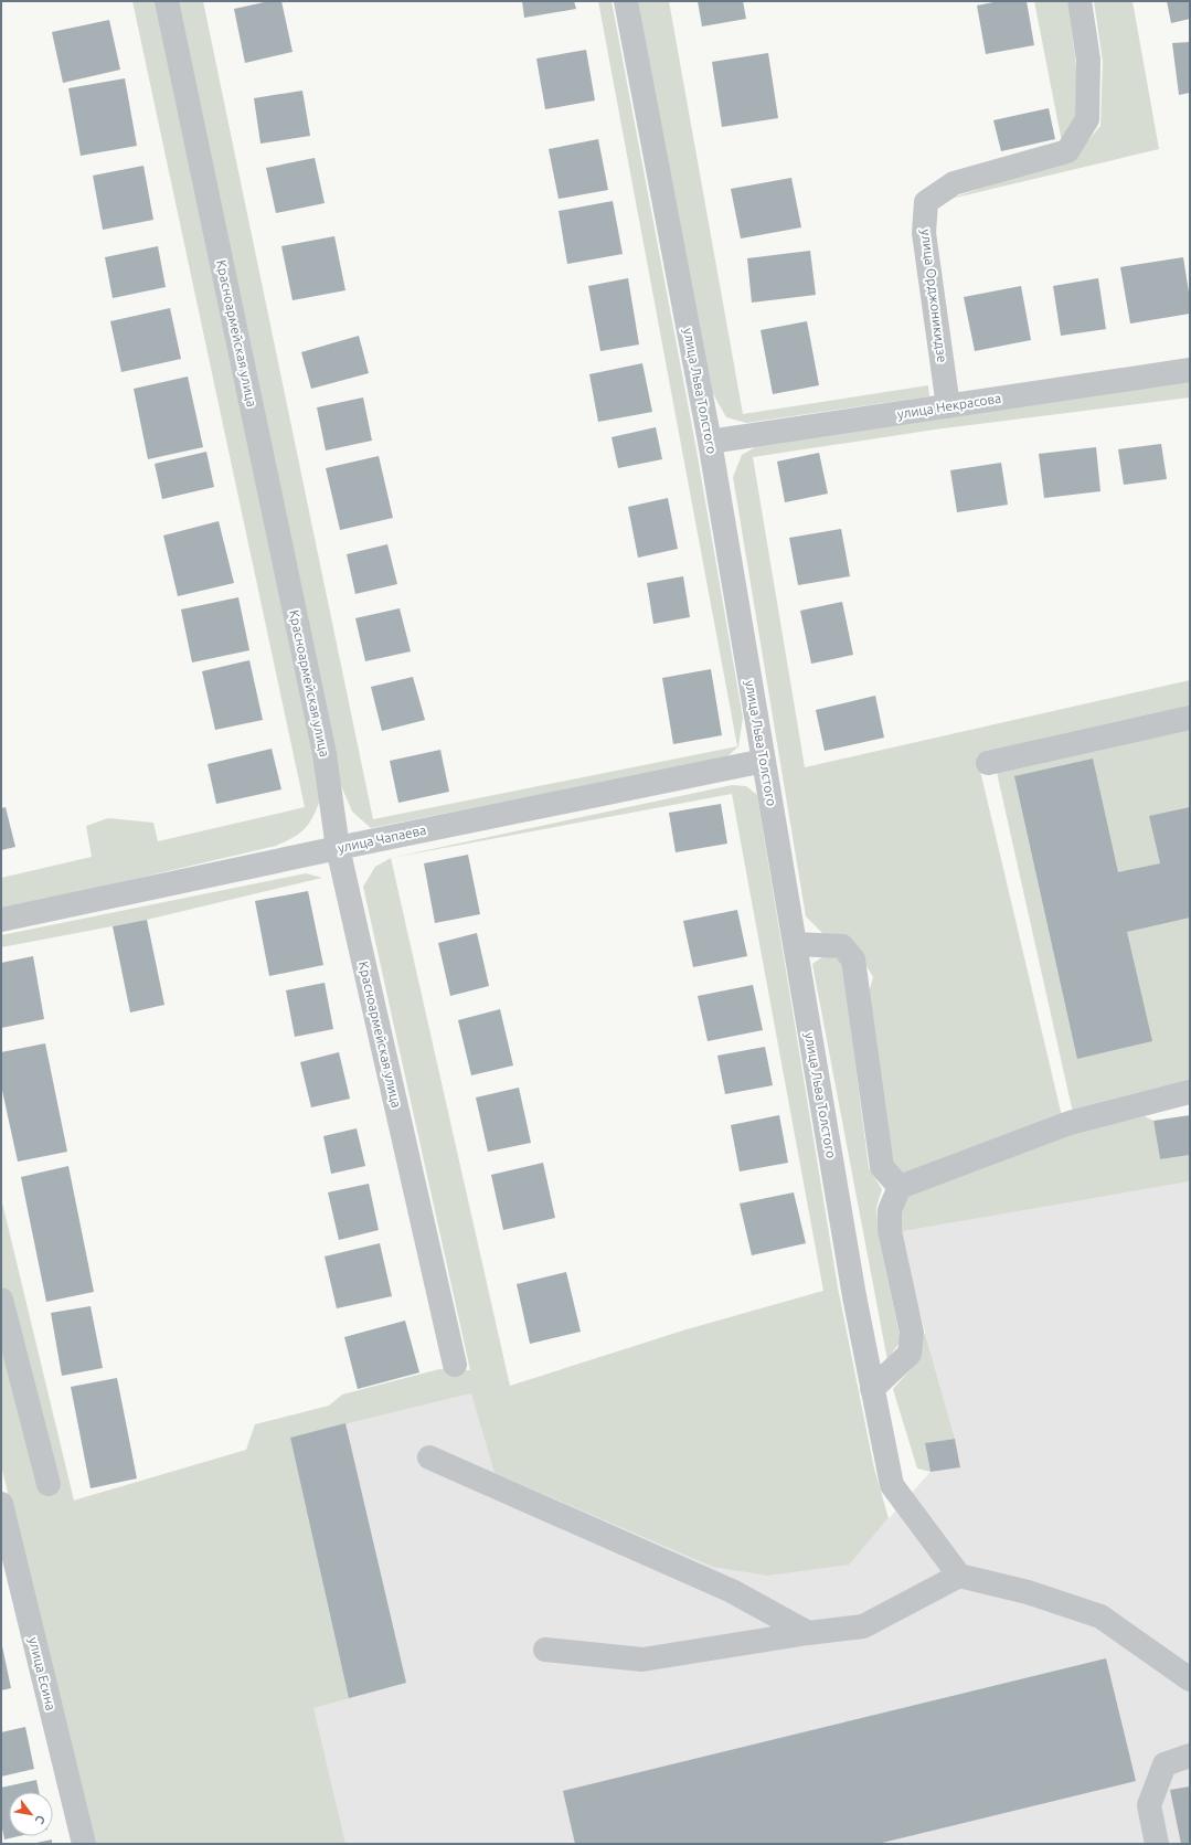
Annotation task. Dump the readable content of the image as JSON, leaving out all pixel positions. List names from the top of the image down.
{
  "streets": {
    "street": [
      "улица Орджоникидзе",
      "Красноармейская улица",
      "улица Льва Толстого",
      "улица Некрасова",
      "улица Чапаева",
      "улица Есина"
    ]
  },
  "crossings": [
    ["улица Орджоникидзе", "улица Некрасова"],
    ["Красноармейская улица", "улица Чапаева"],
    ["улица Льва Толстого", "улица Некрасова"],
    ["улица Льва Толстого", "улица Чапаева"]
  ],
  "north": "bottom right"
}
